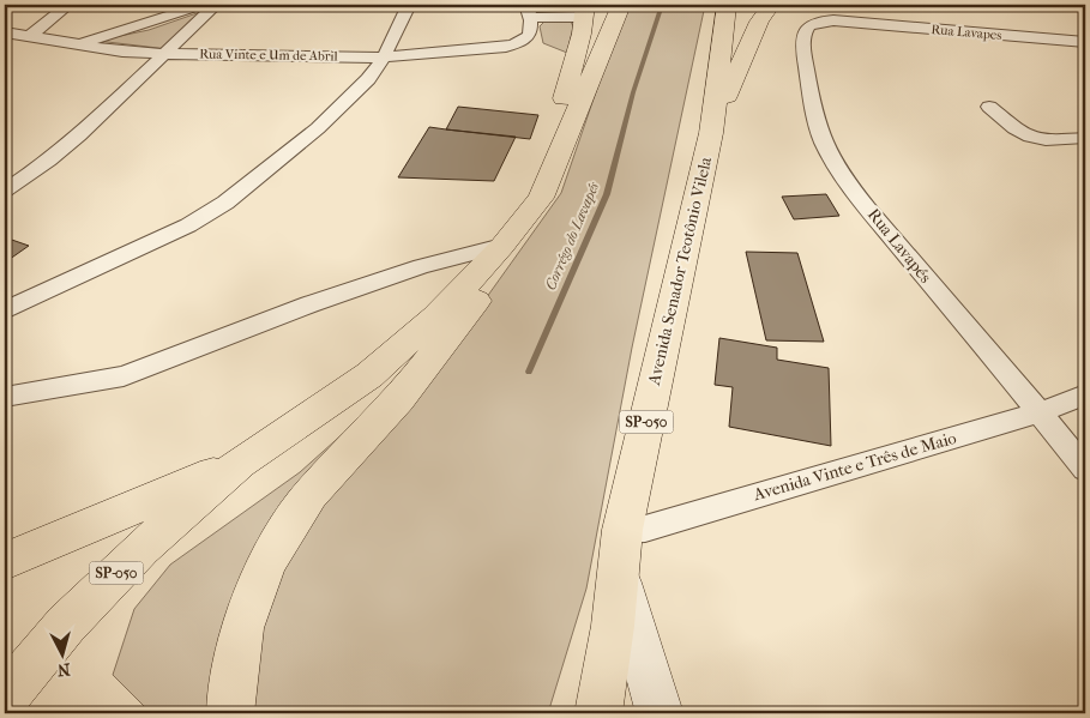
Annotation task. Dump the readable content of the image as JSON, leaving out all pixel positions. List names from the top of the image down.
{
  "streets": {
    "highway": ["Avenida Senador Teotônio Vilela", "SP-050"],
    "street": [
      "Rua Lavapes",
      "Rua Vinte e Um de Abril",
      "Rua Lavapés",
      "Avenida Vinte e Três de Maio"
    ]
  },
  "crossings": [
    ["Rua Lavapes", "Rua Lavapés"],
    ["Rua Lavapés", "Avenida Vinte e Três de Maio"],
    ["Avenida Senador Teotônio Vilela", "SP-050"],
    ["Avenida Senador Teotônio Vilela", "Avenida Vinte e Três de Maio"]
  ],
  "water": ["Corrégo do Lavapés"],
  "north": "bottom"
}
